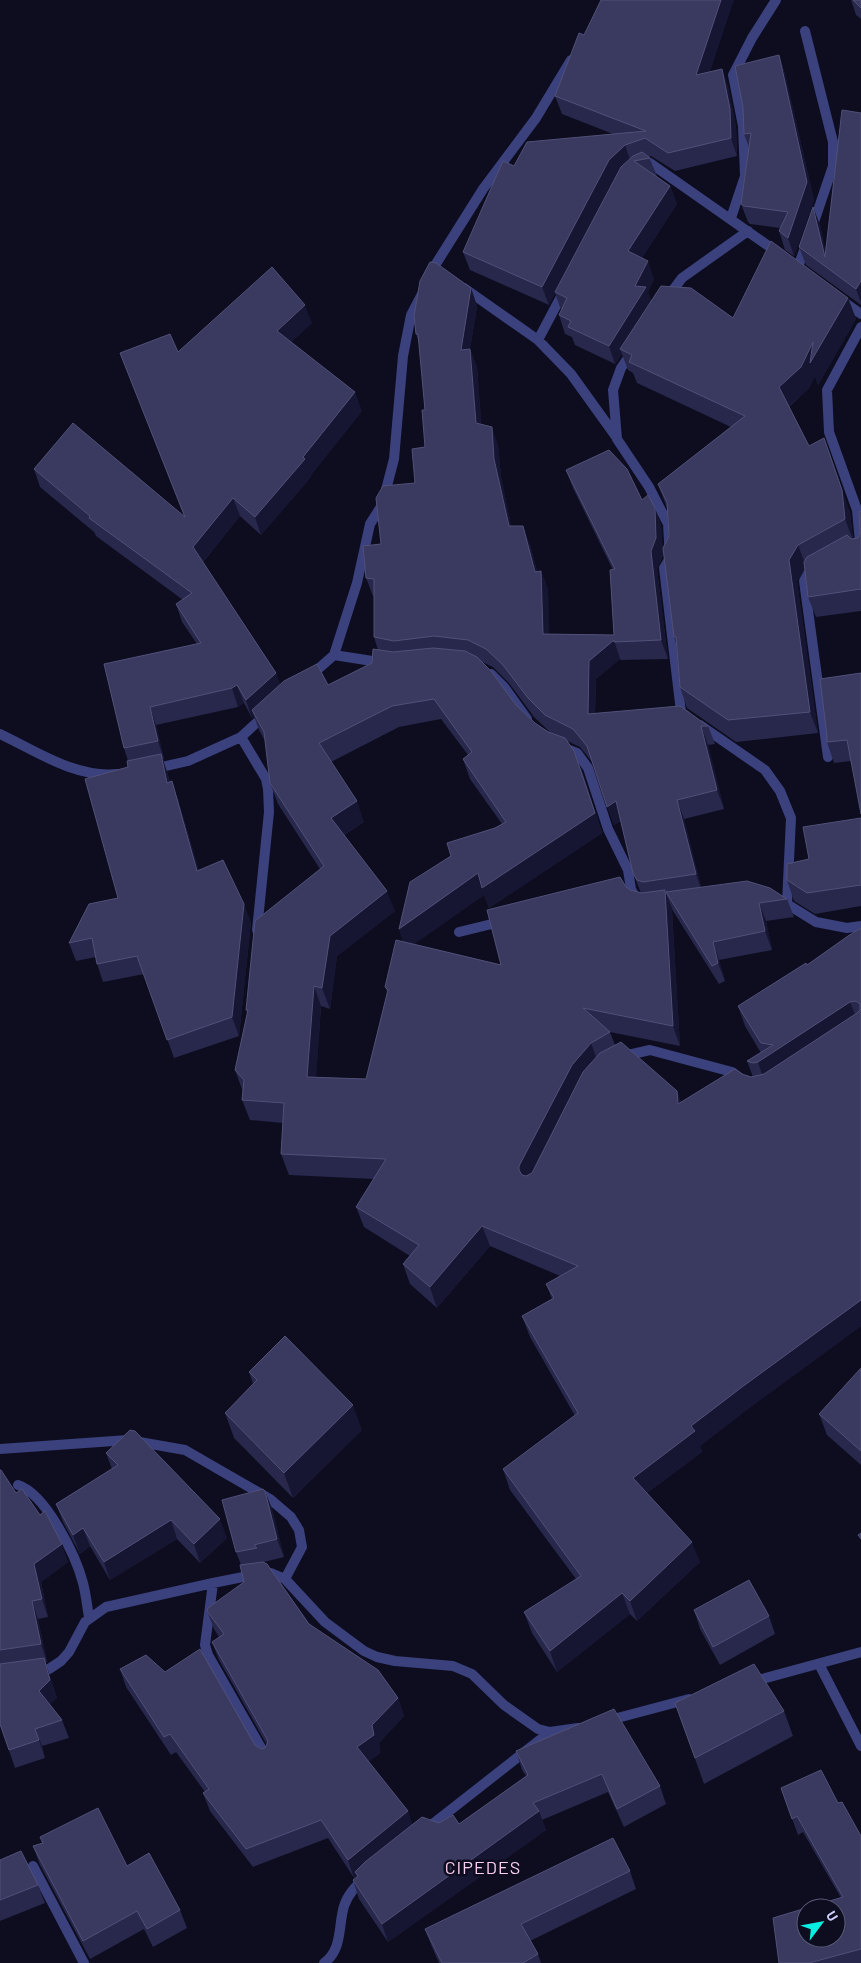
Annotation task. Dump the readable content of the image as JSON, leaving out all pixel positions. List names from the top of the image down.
{
  "districts": ["CIPEDES"],
  "north": "top right"
}
